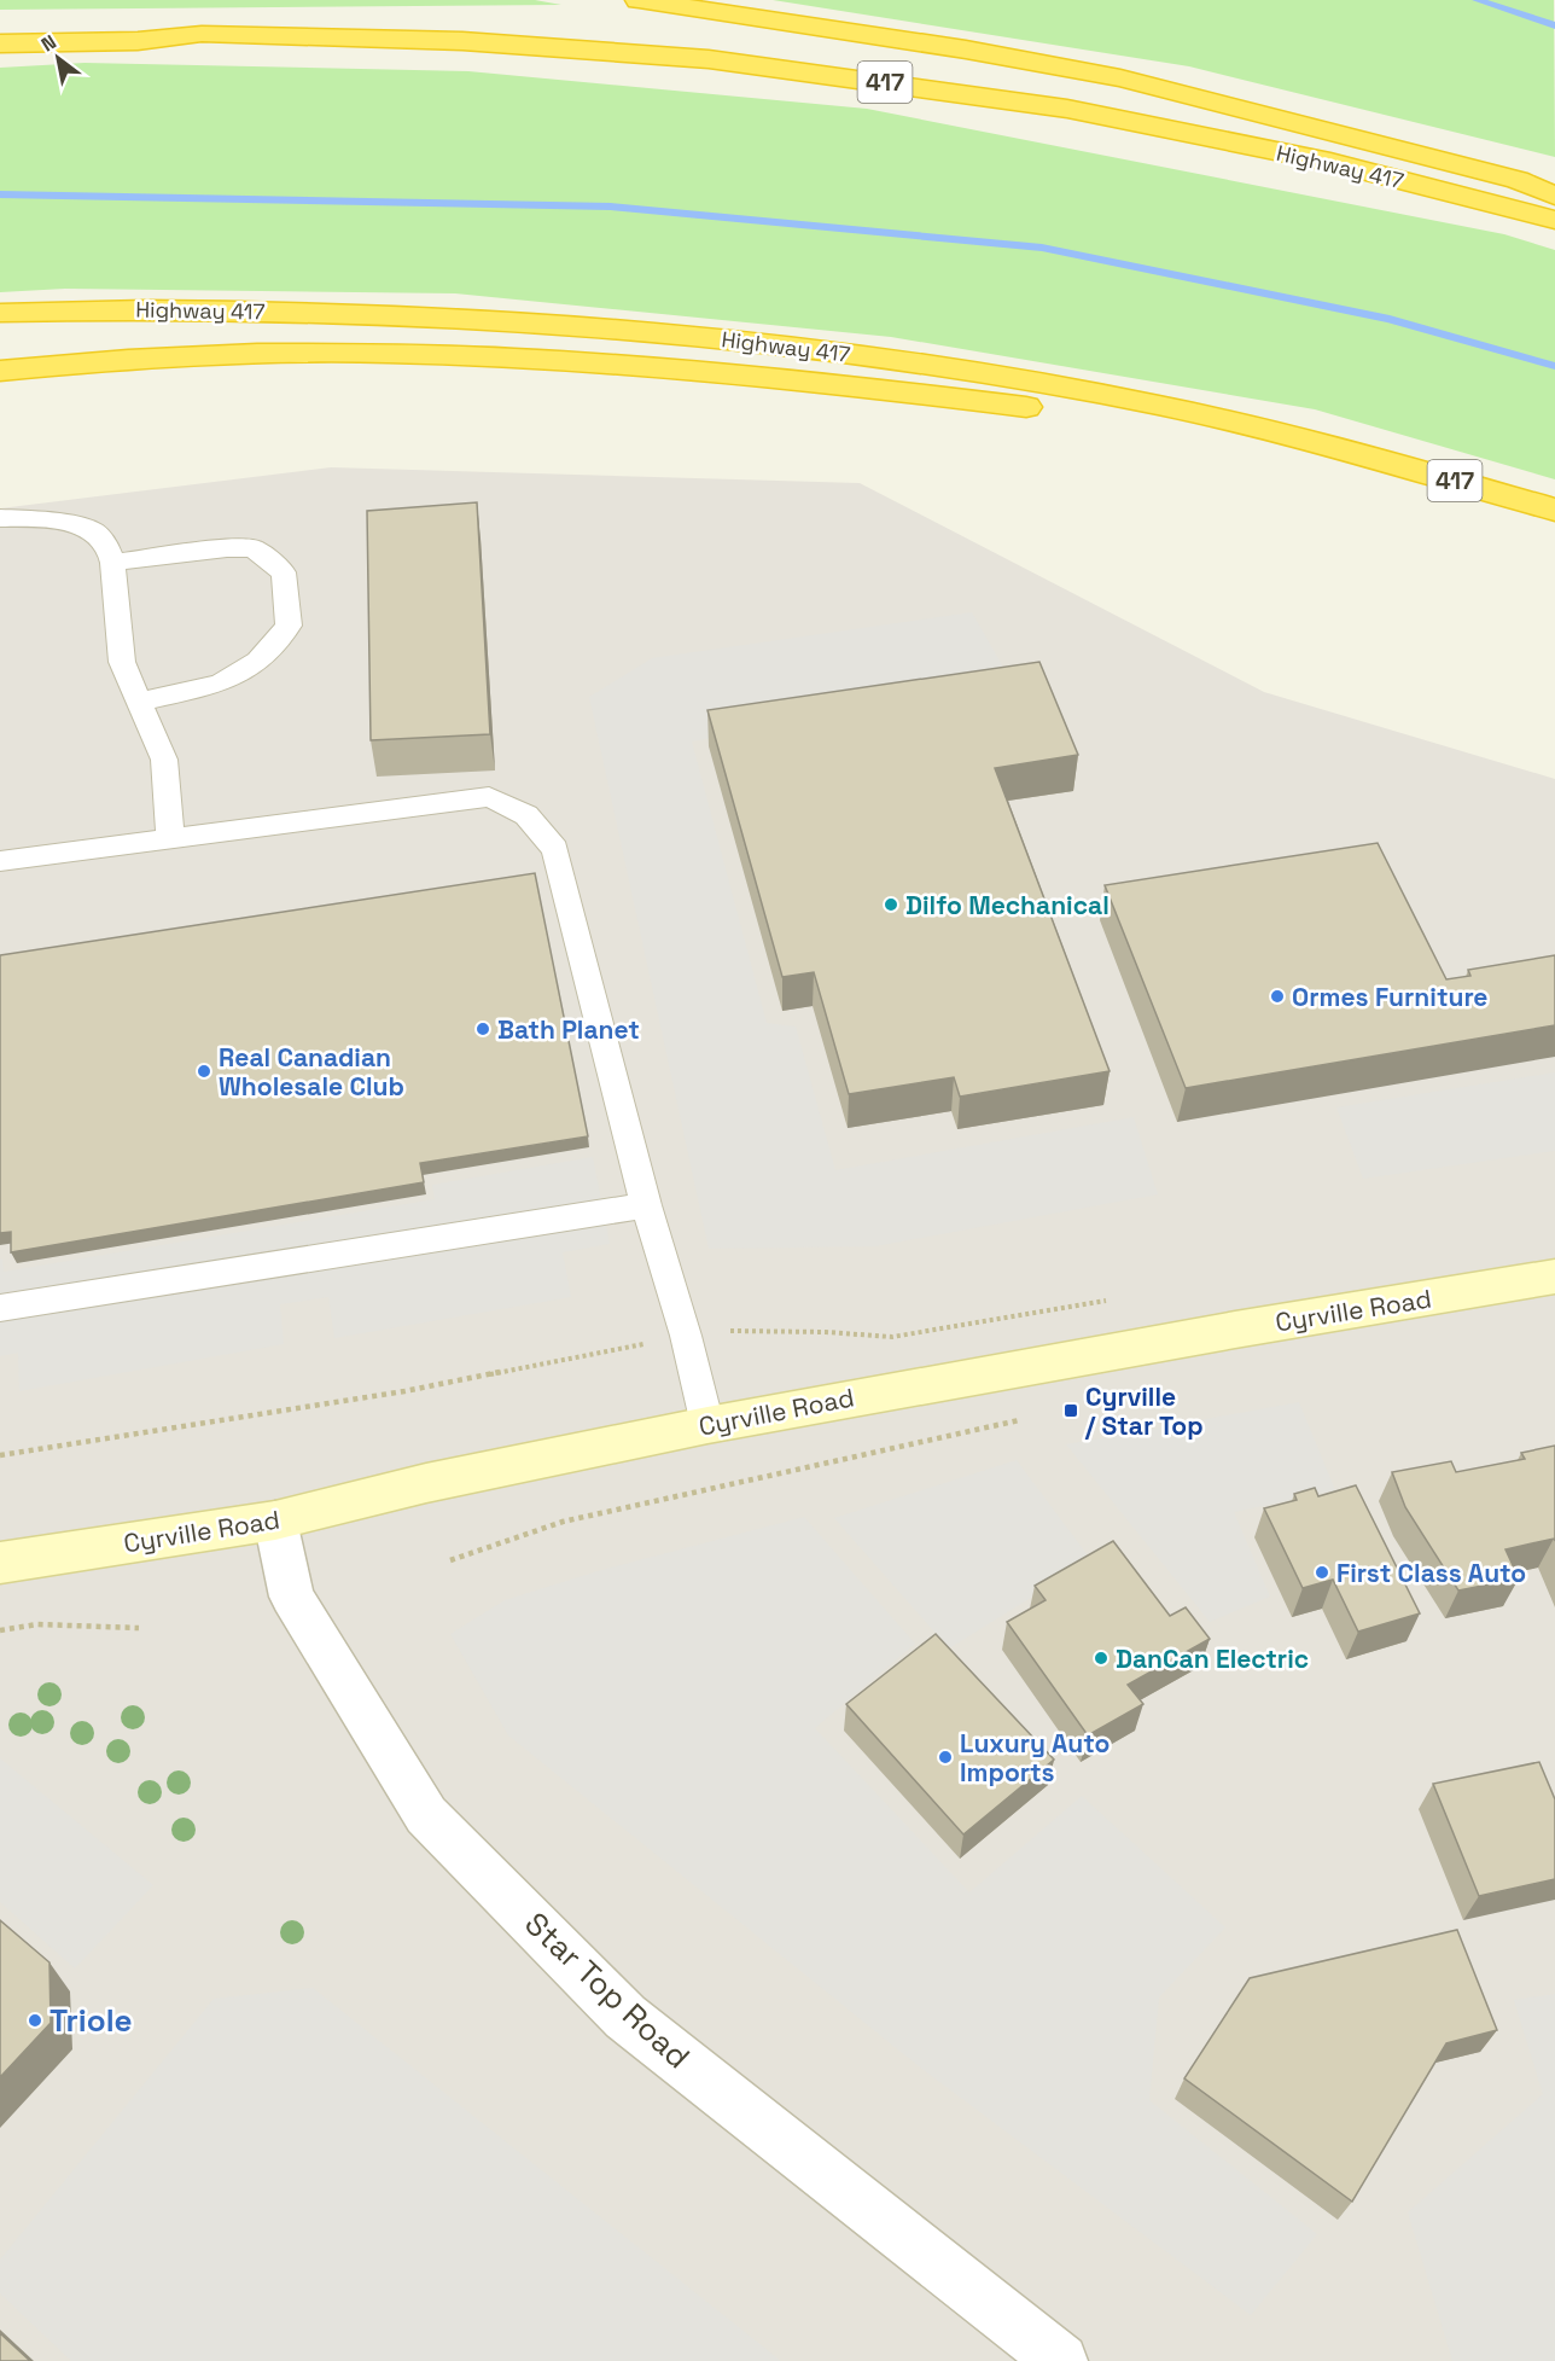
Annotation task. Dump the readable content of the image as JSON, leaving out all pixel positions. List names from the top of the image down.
{
  "streets": {
    "highway": ["417", "Highway 417"],
    "main road": ["Cyrville Road"],
    "street": ["Star Top Road"]
  },
  "crossings": [
    ["Cyrville Road", "Star Top Road"]
  ],
  "places": {
    "other": [
      "Dilfo Mechanical",
      "Ormes Furniture",
      "Bath Planet",
      "Real Canadian Wholesale Club",
      "First Class Auto",
      "DanCan Electric",
      "Luxury Auto Imports",
      "Triole"
    ],
    "transit": ["Cyrville / Star Top"]
  },
  "north": "top left"
}
